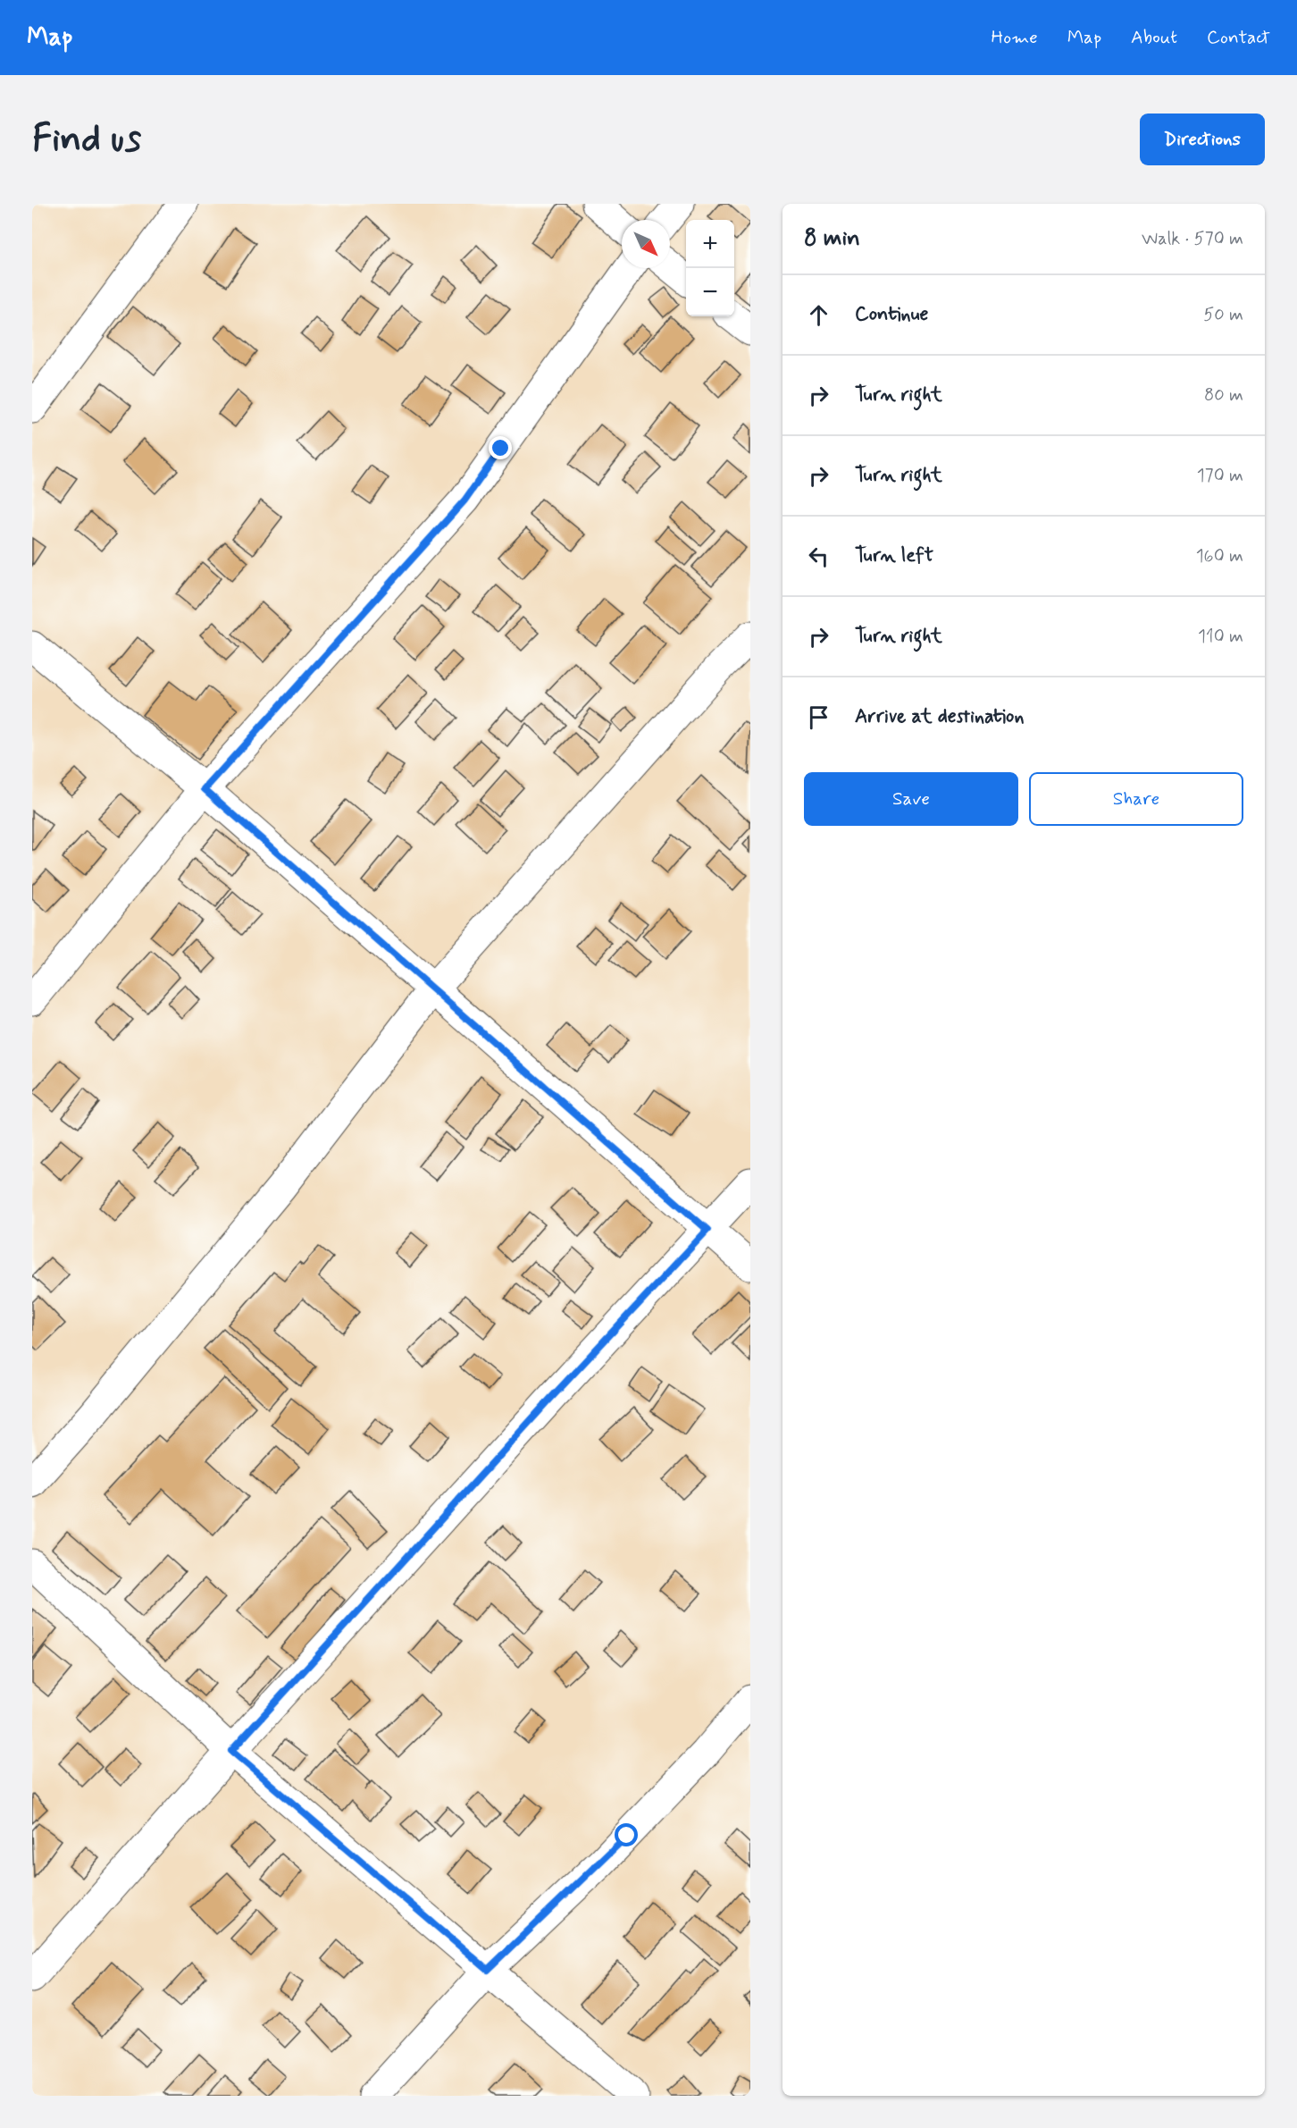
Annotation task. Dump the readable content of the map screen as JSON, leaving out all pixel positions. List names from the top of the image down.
{
  "north": "bottom right",
  "page": {
    "header": "Map",
    "nav": [
      "Home",
      "Map",
      "About",
      "Contact"
    ],
    "buttons": [
      "Directions",
      ["Save", "Share"]
    ],
    "title": "Find us",
    "heading": ["8 min", "Walk · 570 m"],
    "map_buttons": ["+", "−"],
    "list": [
      ["Continue", "50 m"],
      ["Turn right", "80 m"],
      ["Turn right", "170 m"],
      ["Turn left", "160 m"],
      ["Turn right", "110 m"],
      "Arrive at destination"
    ]
  }
}
